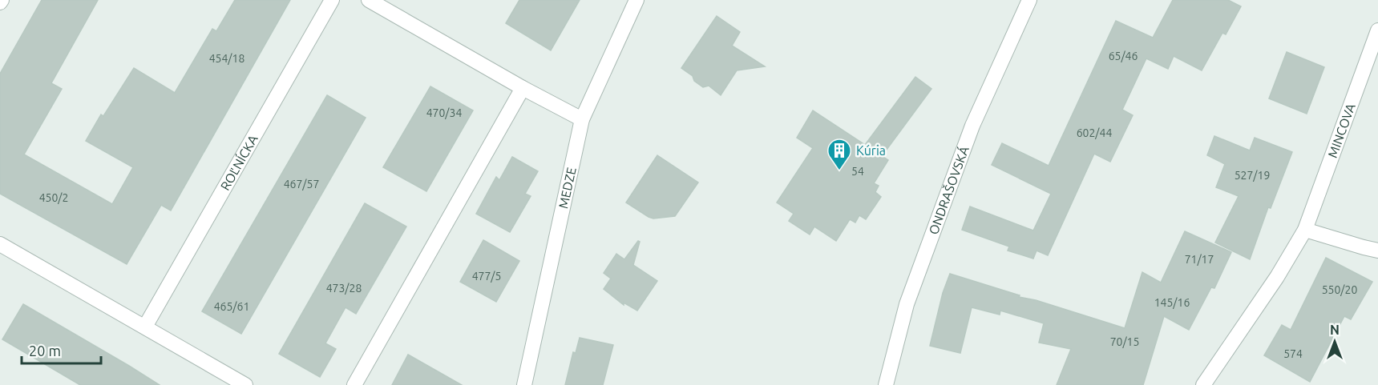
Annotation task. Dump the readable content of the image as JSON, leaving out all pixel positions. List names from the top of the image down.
{
  "streets": {
    "street": [
      "MINCOVA",
      "ROĽNÍCKA",
      "MEDZE",
      "ONDRAŠOVSKÁ"
    ]
  },
  "places": {
    "building": ["Kúria"]
  },
  "house_numbers": [
    "65/46",
    "454/18",
    "470/34",
    "602/44",
    "54",
    "527/19",
    "467/57",
    "450/2",
    "71/17",
    "477/5",
    "473/28",
    "550/20",
    "145/16",
    "465/61",
    "70/15",
    "574"
  ],
  "scale_bar": "20 m",
  "north": "top"
}
